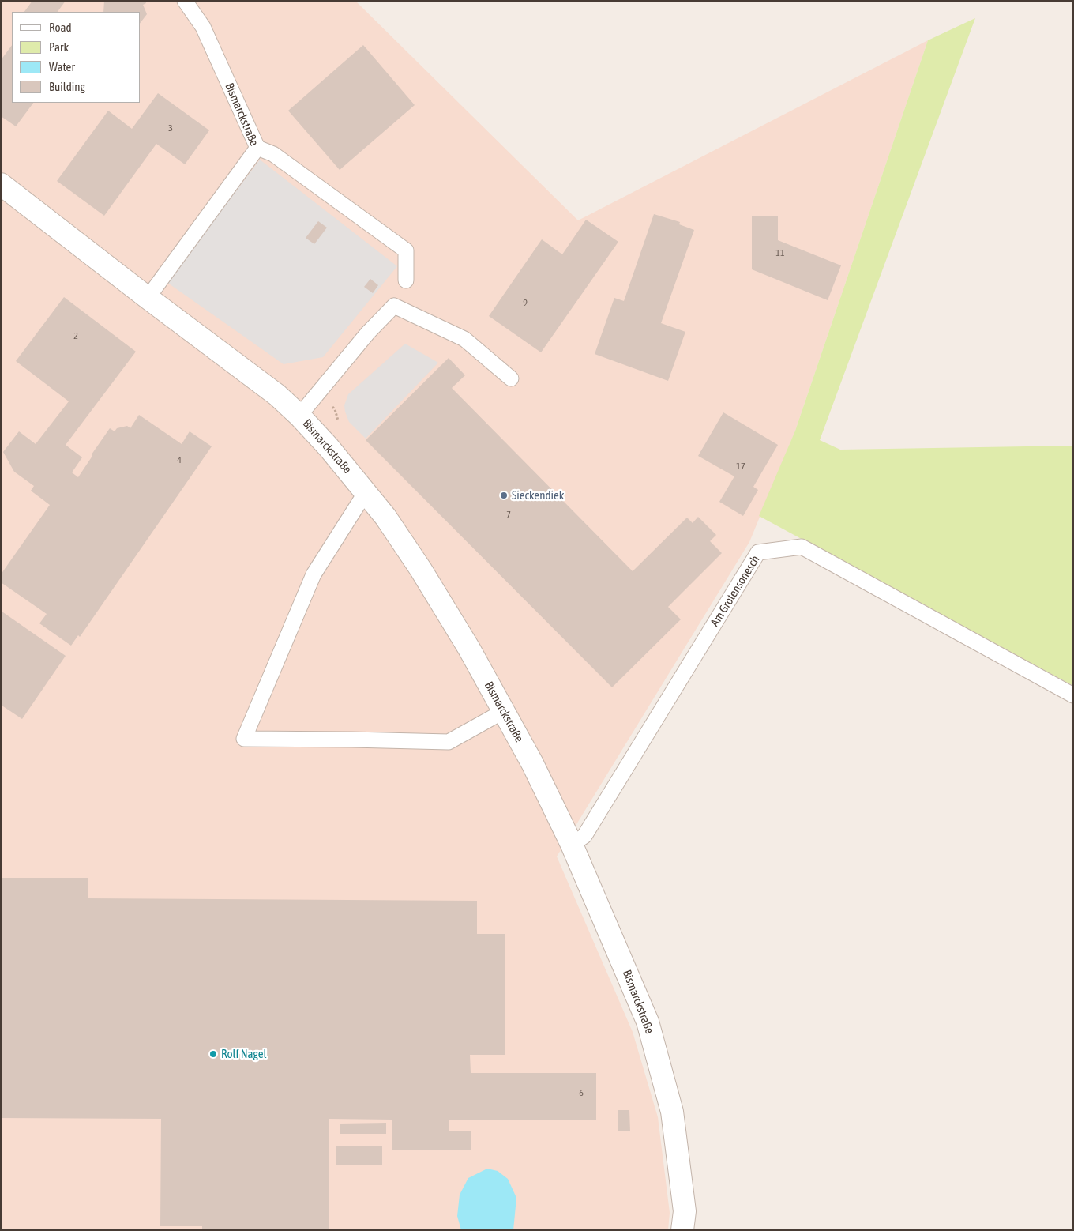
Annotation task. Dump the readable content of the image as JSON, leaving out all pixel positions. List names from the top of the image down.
{
  "streets": {
    "street": ["Bismarckstraße"],
    "lane": ["Am Grotensonesch"]
  },
  "crossings": [
    ["Bismarckstraße", "Am Grotensonesch"]
  ],
  "places": ["Sieckendiek", "Rolf Nagel"],
  "house_numbers": [
    "3",
    "11",
    "9",
    "2",
    "4",
    "17",
    "7",
    "6"
  ],
  "legend": [
    "Road",
    "Park",
    "Water",
    "Building"
  ]
}
